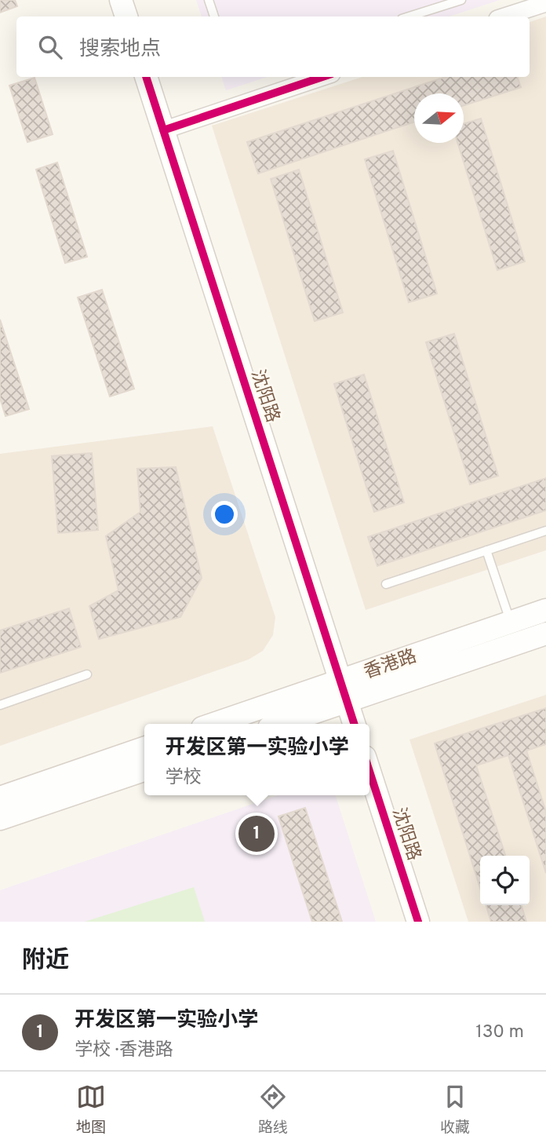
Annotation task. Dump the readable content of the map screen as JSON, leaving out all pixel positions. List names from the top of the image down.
{
  "streets": {
    "main road": ["沈阳路", "香港路"]
  },
  "crossings": [
    ["沈阳路", "香港路"]
  ],
  "north": "right",
  "page": {
    "search": "搜索地点",
    "popup": ["开发区第一实验小学", "学校"],
    "pins": "1",
    "heading": "附近",
    "list": [
      {
        "mark": "1",
        "name": "开发区第一实验小学",
        "note": "学校 · 香港路",
        "value": "130 m"
      }
    ],
    "nav": ["地图", "路线", "收藏"]
  }
}
